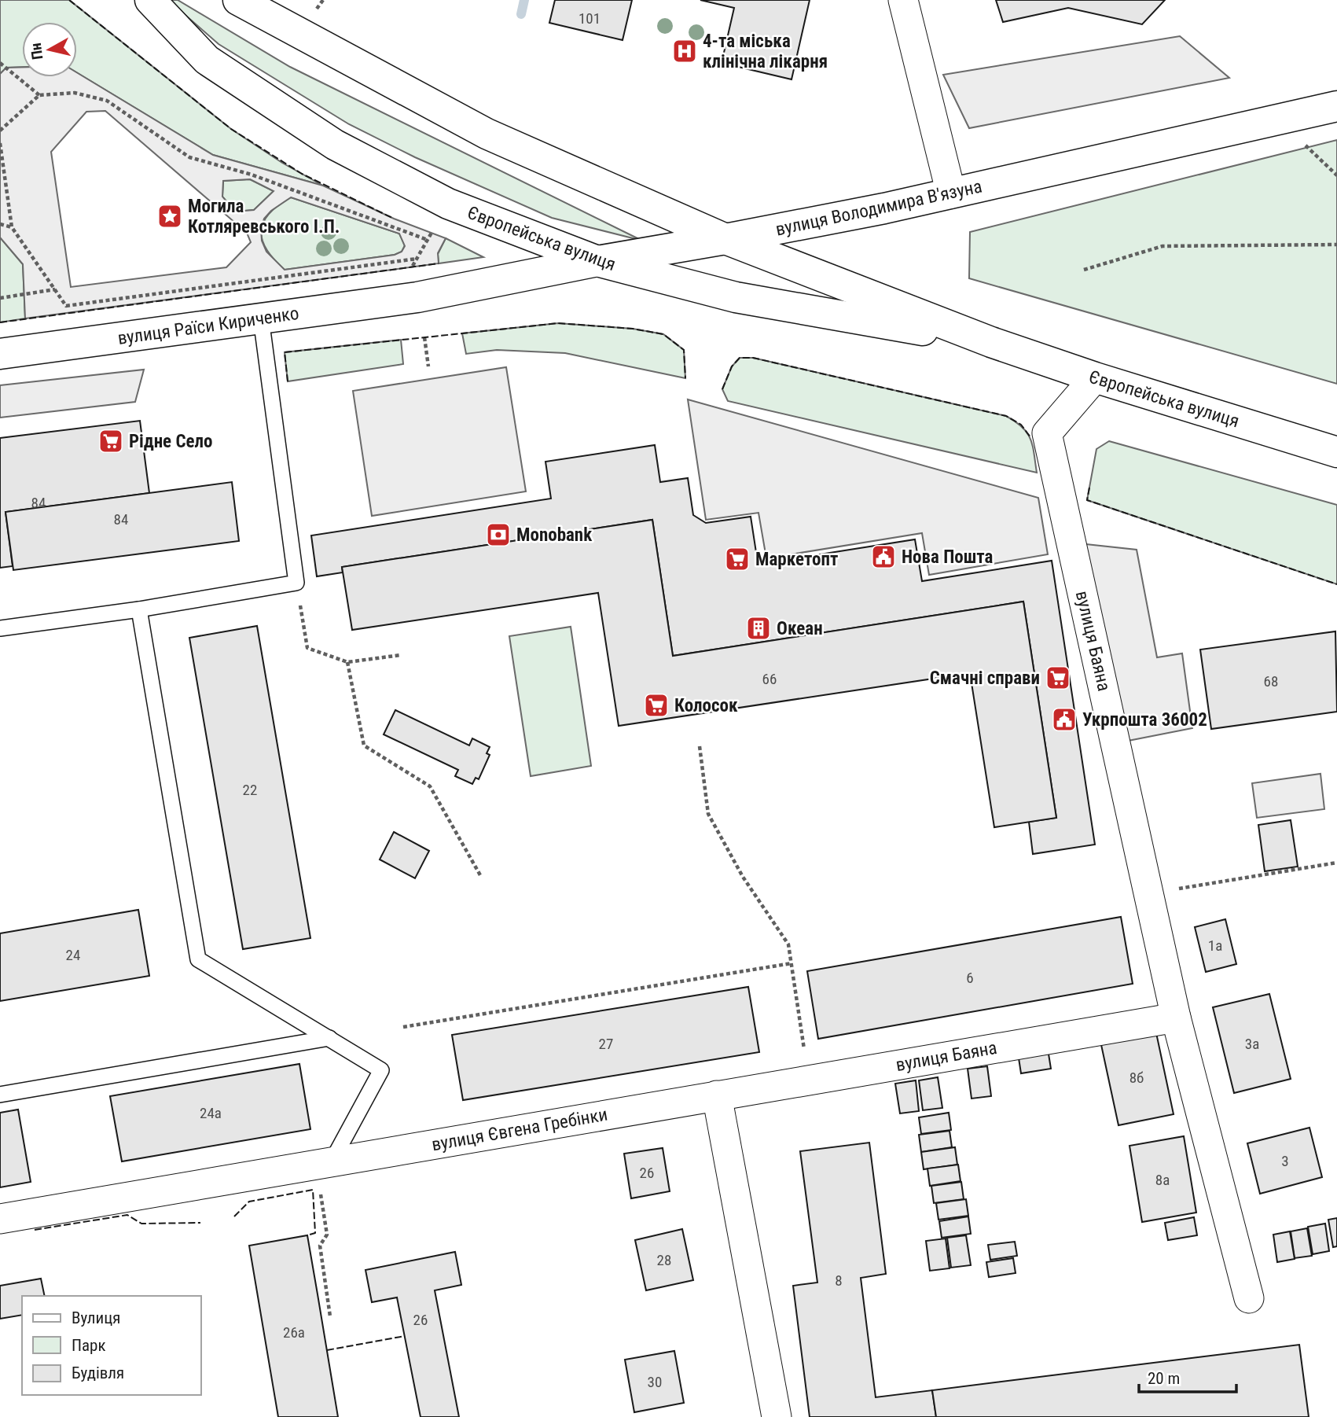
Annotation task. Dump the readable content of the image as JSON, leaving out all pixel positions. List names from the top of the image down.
{
  "streets": {
    "main road": ["вулиця Володимира В'язуна", "Європейська вулиця", "вулиця Раїси Кириченко"],
    "street": ["вулиця Баяна", "вулиця Євгена Гребінки"]
  },
  "crossings": [
    ["вулиця Володимира В'язуна", "Європейська вулиця"],
    ["вулиця Володимира В'язуна", "вулиця Раїси Кириченко"],
    ["Європейська вулиця", "вулиця Баяна"],
    ["вулиця Баяна", "вулиця Євгена Гребінки"]
  ],
  "places": {
    "hospital": ["4-та міська клінічна лікарня"],
    "place": ["Могила Котляревського І.П."],
    "supermarket": [
      "Рідне Село",
      "Маркетопт",
      "Смачні справи",
      "Колосок"
    ],
    "bank": ["Monobank"],
    "public building": ["Нова Пошта", "Укрпошта 36002"],
    "building": ["Океан"]
  },
  "house_numbers": [
    "101",
    "84",
    "84",
    "66",
    "68",
    "22",
    "1а",
    "24",
    "6",
    "27",
    "3а",
    "8б",
    "24а",
    "3",
    "26",
    "8а",
    "28",
    "8",
    "26",
    "26а",
    "30"
  ],
  "legend": ["Вулиця", "Парк", "Будівля"],
  "scale_bar": "20 m",
  "north": "left"
}
